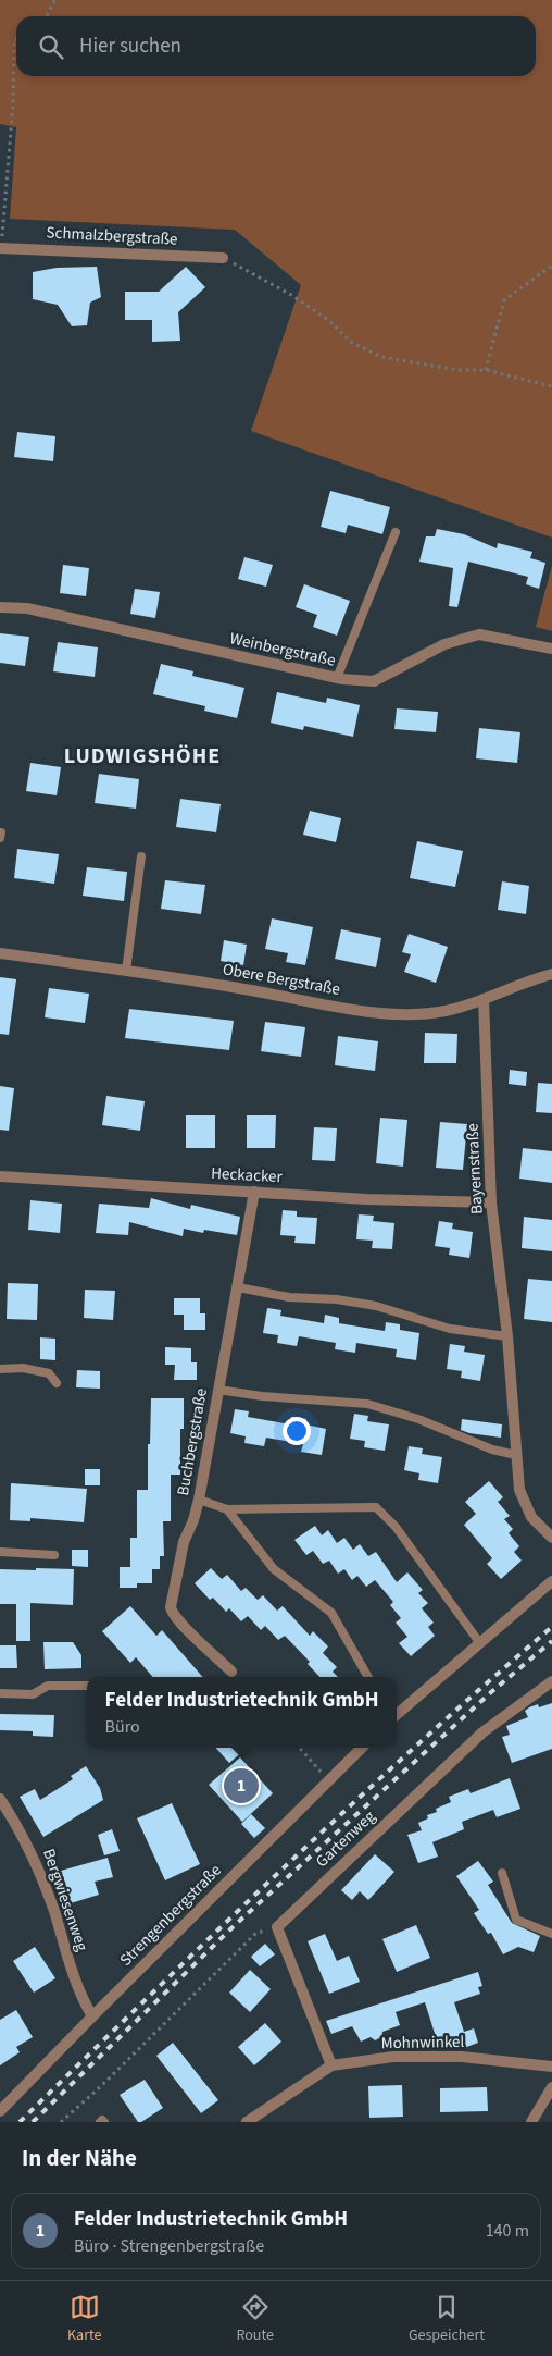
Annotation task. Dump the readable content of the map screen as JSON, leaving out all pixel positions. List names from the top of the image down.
{
  "streets": {
    "street": [
      "Schmalzbergstraße",
      "Weinbergstraße",
      "Obere Bergstraße",
      "Bayernstraße",
      "Heckacker",
      "Buchbergstraße",
      "Gartenweg",
      "Bergwiesenweg",
      "Strengenbergstraße",
      "Mohnwinkel"
    ]
  },
  "crossings": [
    ["Obere Bergstraße", "Bayernstraße"],
    ["Bayernstraße", "Heckacker"],
    ["Heckacker", "Buchbergstraße"],
    ["Bergwiesenweg", "Strengenbergstraße"]
  ],
  "districts": ["LUDWIGSHÖHE"],
  "page": {
    "search": "Hier suchen",
    "popup": ["Felder Industrietechnik GmbH", "Büro"],
    "pins": "1",
    "heading": "In der Nähe",
    "list": [
      {
        "mark": "1",
        "name": "Felder Industrietechnik GmbH",
        "note": "Büro · Strengenbergstraße",
        "value": "140 m"
      }
    ],
    "nav": ["Karte", "Route", "Gespeichert"]
  }
}
